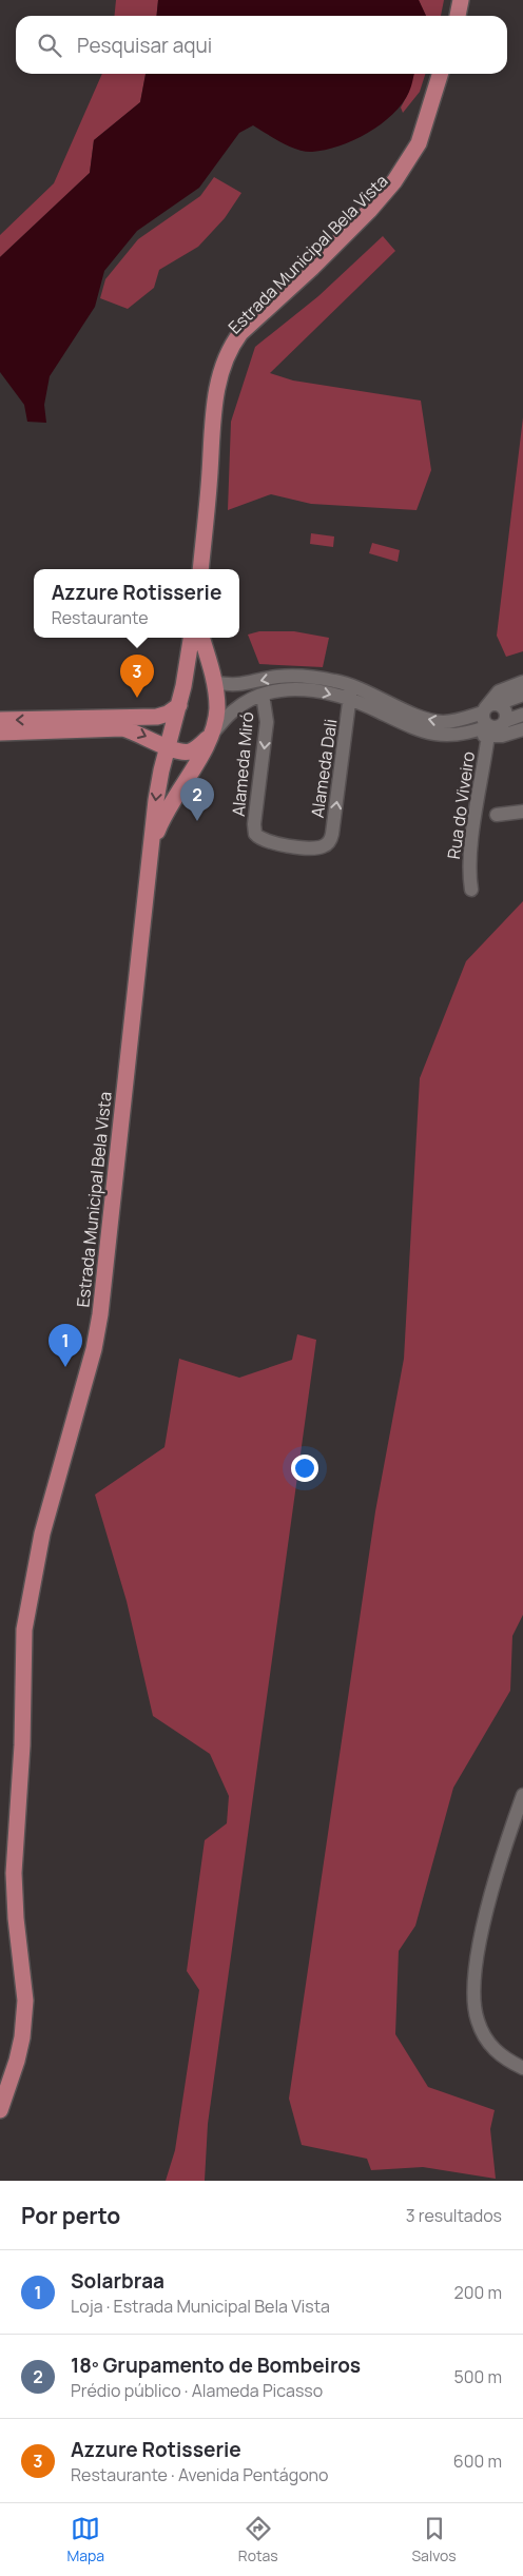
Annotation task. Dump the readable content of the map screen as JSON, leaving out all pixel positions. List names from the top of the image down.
{
  "streets": {
    "main road": ["Estrada Municipal Bela Vista"],
    "street": ["Alameda Miró", "Alameda Dali", "Rua do Viveiro"]
  },
  "crossings": [
    ["Alameda Miró", "Alameda Dali"]
  ],
  "one_way": ["Alameda Dali"],
  "page": {
    "search": "Pesquisar aqui",
    "popup": ["Azzure Rotisserie", "Restaurante"],
    "pins": ["3", "2", "1"],
    "heading": ["Por perto", "3 resultados"],
    "list": [
      {
        "mark": "1",
        "name": "Solarbraa",
        "note": "Loja · Estrada Municipal Bela Vista",
        "value": "200 m"
      },
      {
        "mark": "2",
        "name": "18º Grupamento de Bombeiros",
        "note": "Prédio público · Alameda Picasso",
        "value": "500 m"
      },
      {
        "mark": "3",
        "name": "Azzure Rotisserie",
        "note": "Restaurante · Avenida Pentágono",
        "value": "600 m"
      }
    ],
    "nav": ["Mapa", "Rotas", "Salvos"]
  }
}
